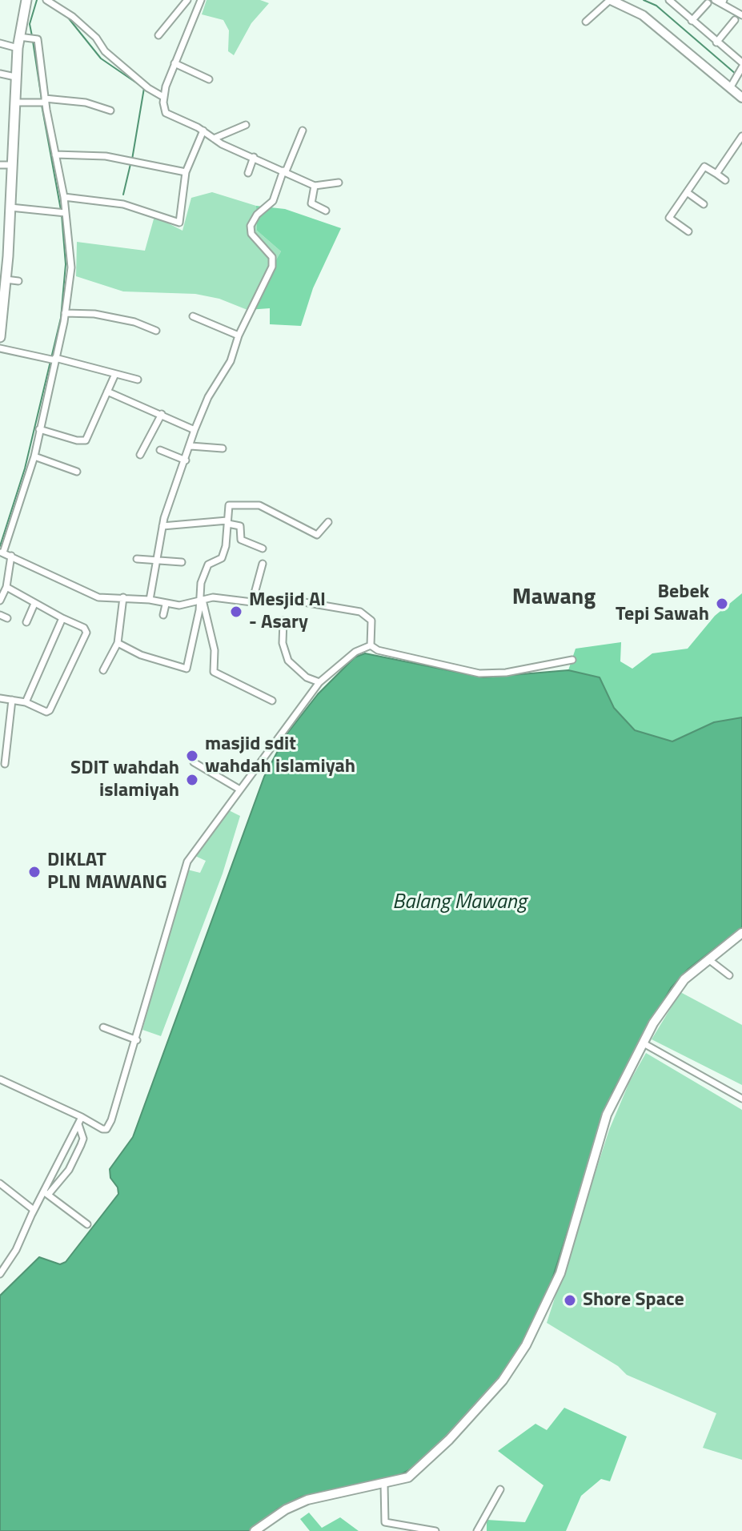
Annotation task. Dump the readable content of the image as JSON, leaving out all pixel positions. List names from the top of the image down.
{
  "districts": ["Mawang"],
  "water": ["Balang Mawang"],
  "places": [
    "Bebek Tepi Sawah",
    "Mesjid Al - Asary",
    "masjid sdit wahdah islamiyah",
    "SDIT wahdah islamiyah",
    "DIKLAT PLN MAWANG",
    "Shore Space"
  ]
}
